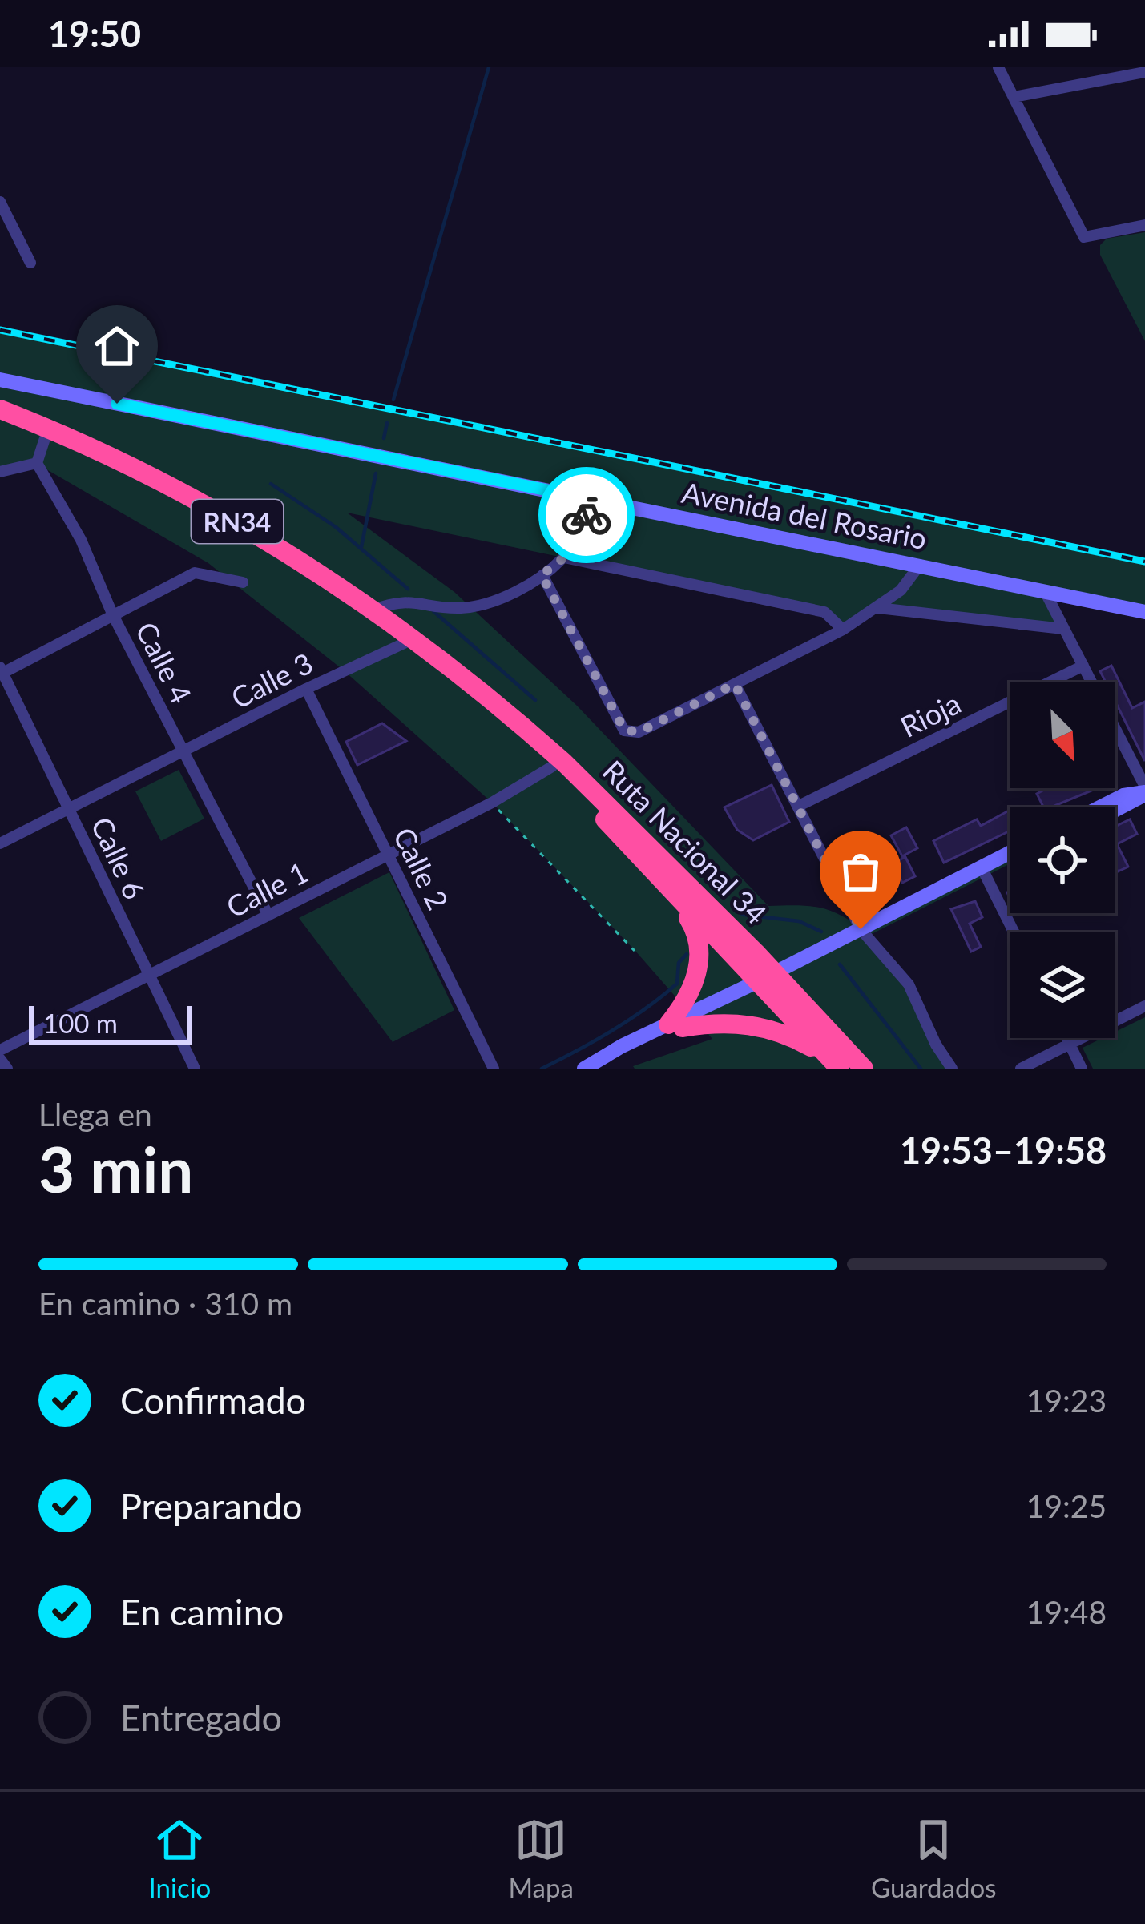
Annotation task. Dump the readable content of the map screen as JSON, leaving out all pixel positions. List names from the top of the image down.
{
  "streets": {
    "highway": ["RN34", "Ruta Nacional 34"],
    "main road": ["Avenida del Rosario"],
    "street": [
      "Calle 4",
      "Calle 3",
      "Rioja",
      "Calle 6",
      "Calle 2",
      "Calle 1"
    ]
  },
  "crossings": [
    ["RN34", "Ruta Nacional 34"],
    ["Calle 4", "Calle 3"],
    ["Calle 4", "Calle 1"],
    ["Calle 3", "Ruta Nacional 34"],
    ["Calle 3", "Calle 6"],
    ["Calle 3", "Calle 2"],
    ["Ruta Nacional 34", "Calle 1"],
    ["Calle 6", "Calle 1"],
    ["Calle 2", "Calle 1"]
  ],
  "scale_bar": "100 m",
  "north": "bottom right",
  "page": {
    "status": "19:50",
    "scale": "100 m",
    "heading": ["3 min", "Llega en", "19:53–19:58"],
    "bar": "En camino · 310 m",
    "list": [
      ["Confirmado", "19:23"],
      ["Preparando", "19:25"],
      ["En camino", "19:48"],
      "Entregado"
    ],
    "tabs": ["Inicio", "Mapa", "Guardados"]
  }
}
